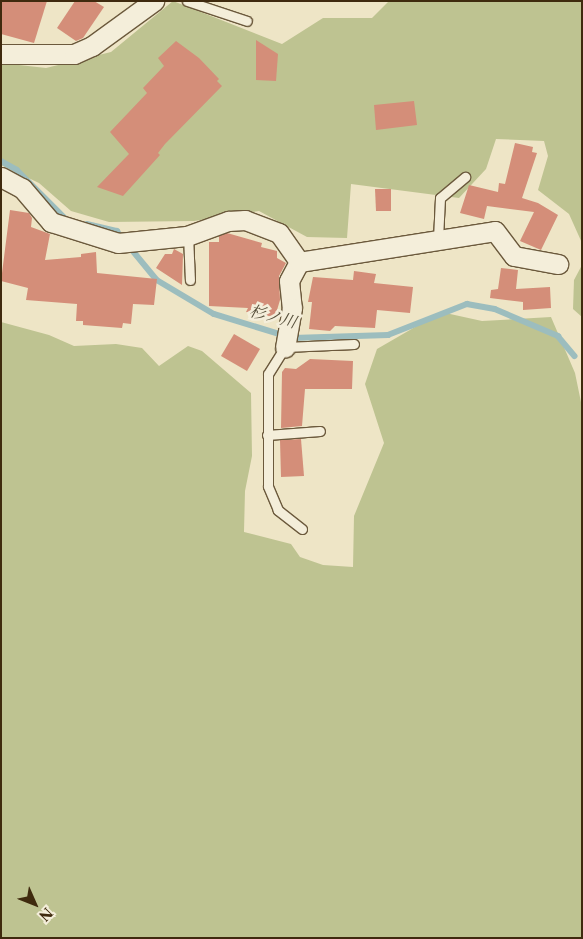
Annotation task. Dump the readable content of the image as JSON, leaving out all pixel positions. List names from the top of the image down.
{
  "water": ["杉ノ川"],
  "north": "bottom right"
}
